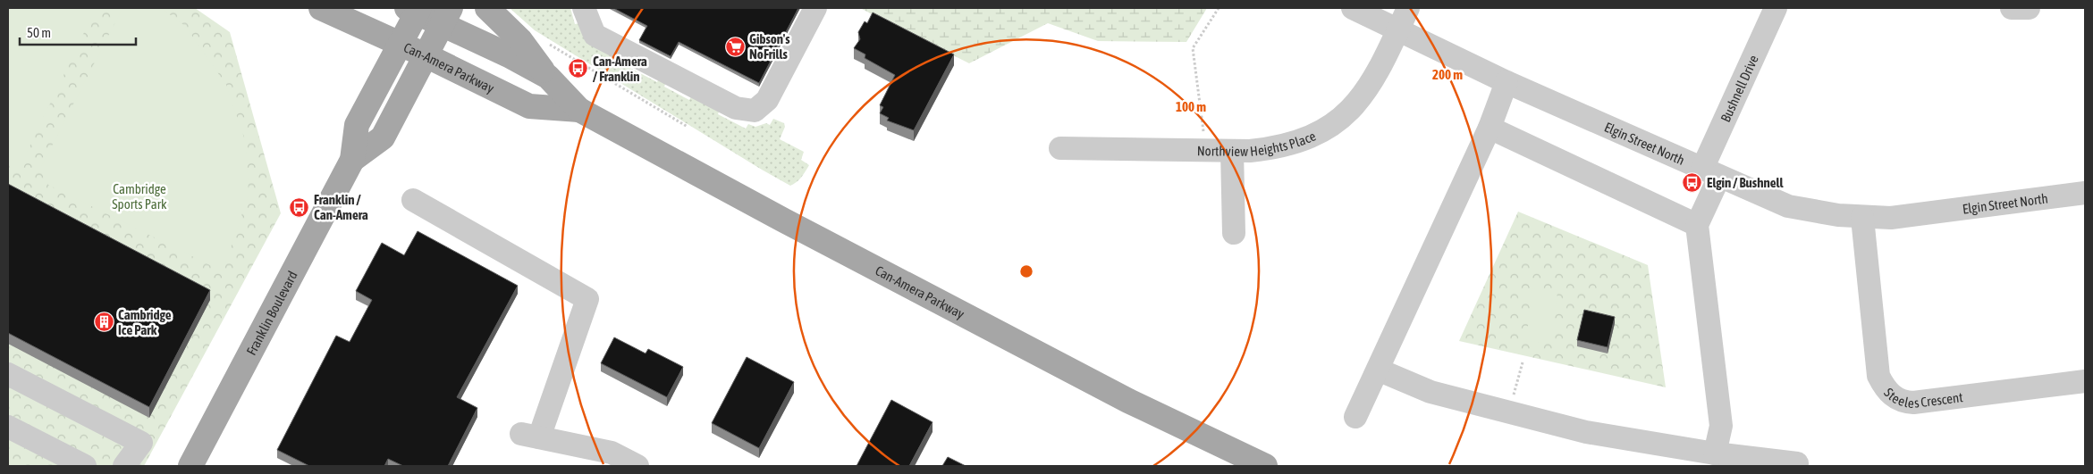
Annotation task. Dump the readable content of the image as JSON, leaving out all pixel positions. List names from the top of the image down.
{
  "streets": {
    "main road": ["Can-Amera Parkway", "Franklin Boulevard"],
    "street": [
      "Bushnell Drive",
      "Northview Heights Place",
      "Elgin Street North",
      "Steeles Crescent"
    ]
  },
  "crossings": [
    ["Can-Amera Parkway", "Franklin Boulevard"],
    ["Bushnell Drive", "Elgin Street North"],
    ["Northview Heights Place", "Elgin Street North"],
    ["Elgin Street North", "Steeles Crescent"]
  ],
  "parks": ["Cambridge Sports Park"],
  "places": {
    "supermarket": ["Gibson's NoFrills"],
    "bus stop": ["Can-Amera / Franklin", "Elgin / Bushnell", "Franklin / Can-Amera"],
    "building": ["Cambridge Ice Park"]
  },
  "scale_bar": "50 m",
  "rings": ["200 m", "100 m"]
}
